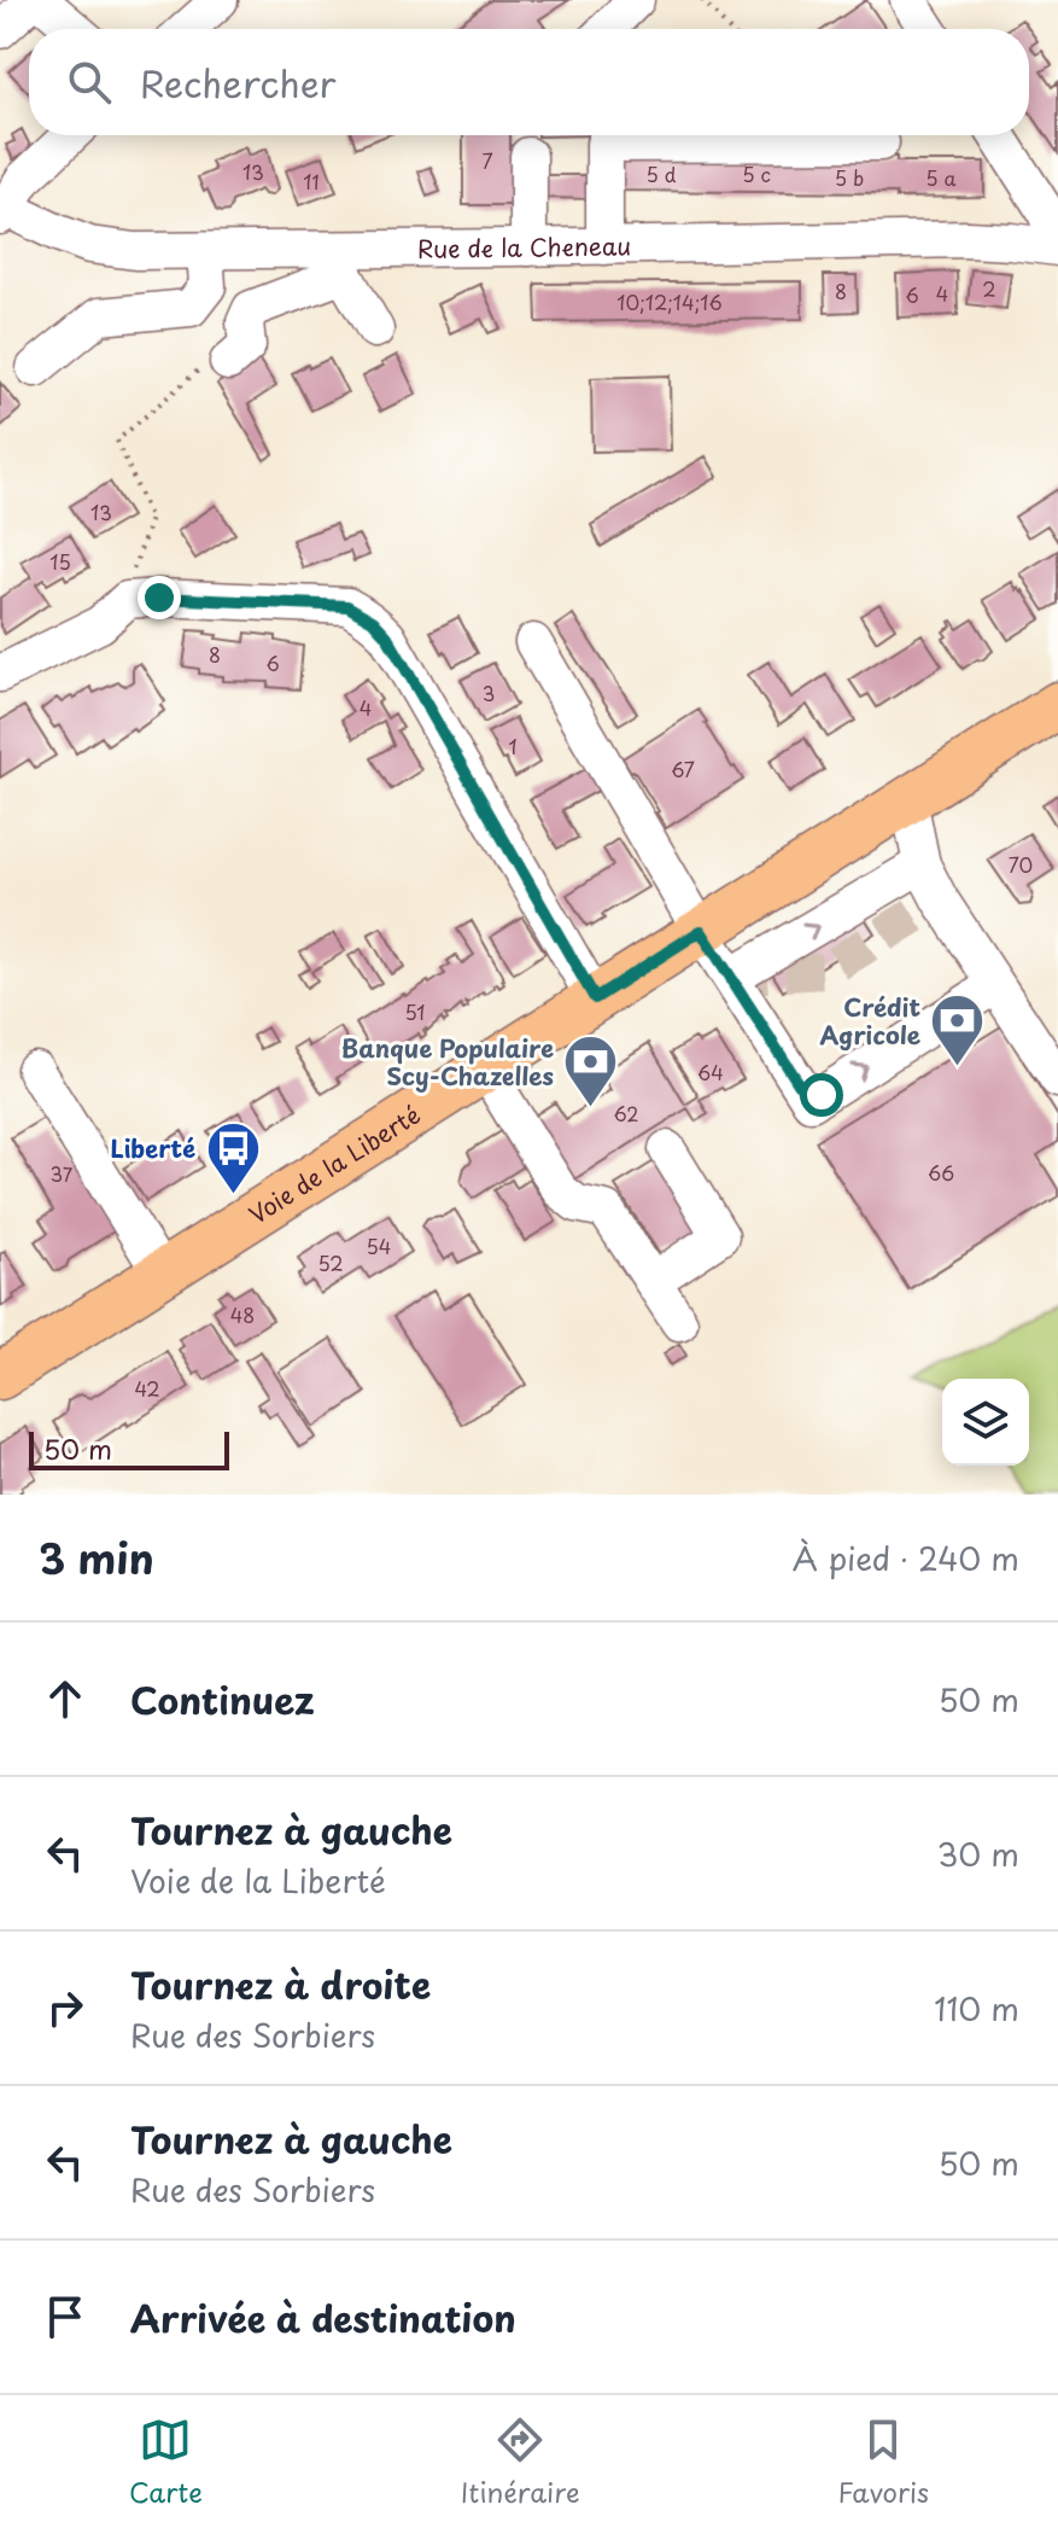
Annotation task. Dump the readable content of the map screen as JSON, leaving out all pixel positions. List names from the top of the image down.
{
  "streets": {
    "main road": ["Voie de la Liberté"],
    "street": ["Rue de la Cheneau"]
  },
  "places": {
    "bank": ["Crédit Agricole", "Banque Populaire Scy-Chazelles"],
    "bus stop": ["Liberté"]
  },
  "house_numbers": [
    "7",
    "13",
    "5 d",
    "5 c",
    "5 b",
    "5 a",
    "11",
    "2",
    "8",
    "4",
    "6",
    "10;12;14;16",
    "13",
    "15",
    "8",
    "6",
    "3",
    "4",
    "1",
    "67",
    "70",
    "51",
    "64",
    "62",
    "66",
    "37",
    "54",
    "52",
    "48",
    "42"
  ],
  "scale_bar": "50 m",
  "page": {
    "search": "Rechercher",
    "scale": "50 m",
    "heading": ["3 min", "À pied · 240 m"],
    "list": [
      ["Continuez", "50 m"],
      ["Tournez à gauche", "Voie de la Liberté", "30 m"],
      ["Tournez à droite", "Rue des Sorbiers", "110 m"],
      ["Tournez à gauche", "Rue des Sorbiers", "50 m"],
      "Arrivée à destination"
    ],
    "nav": ["Carte", "Itinéraire", "Favoris"]
  }
}
